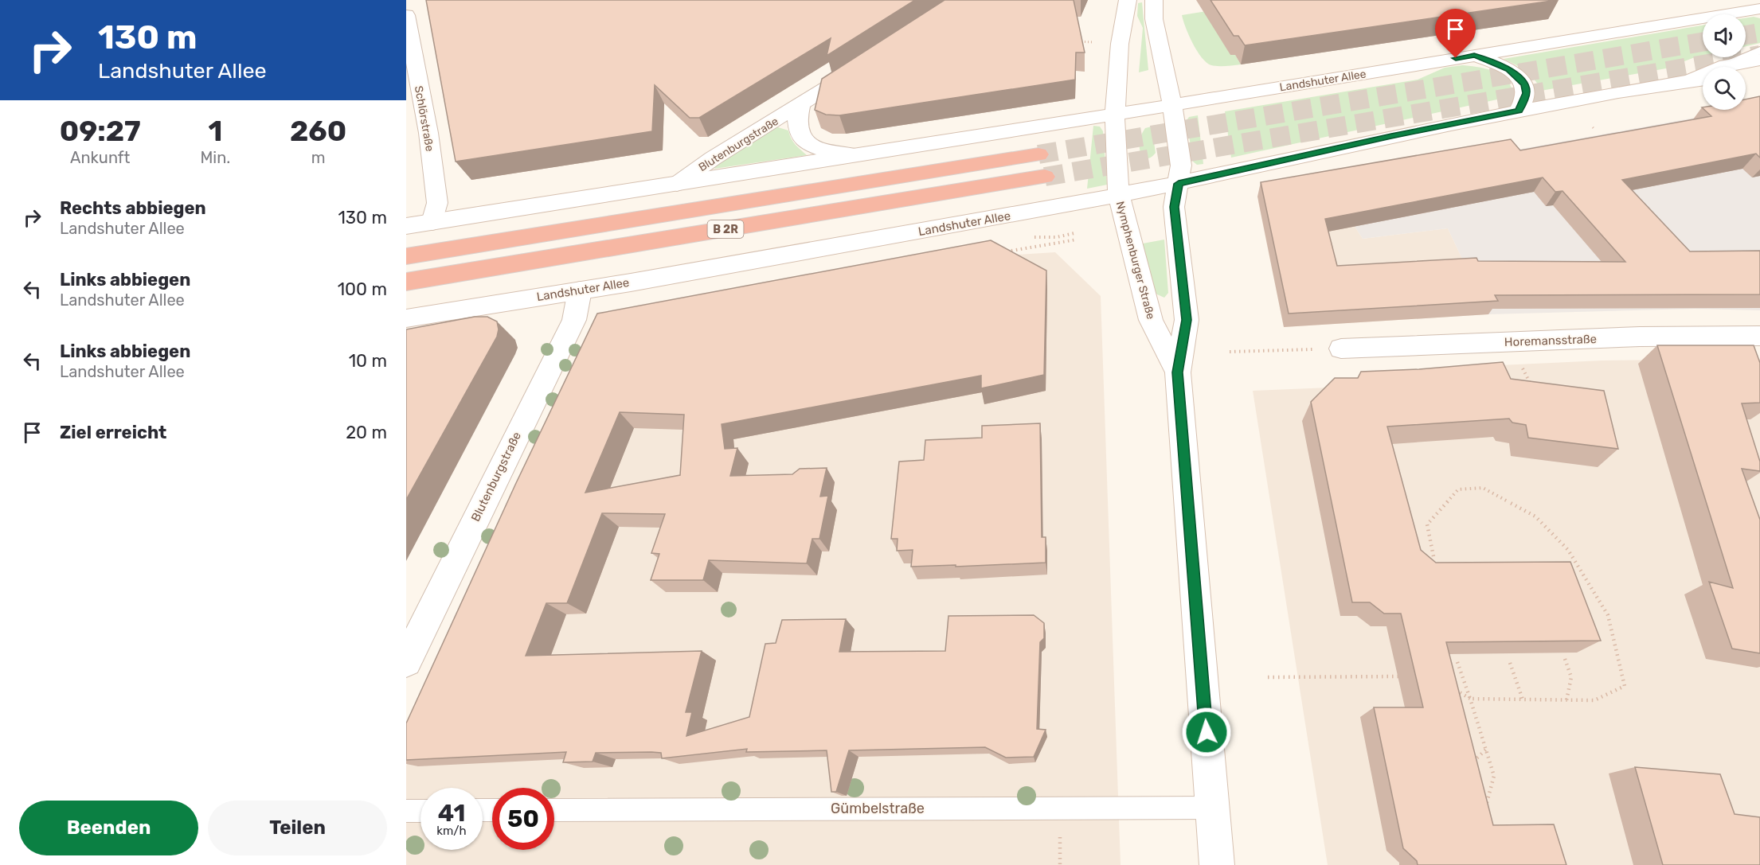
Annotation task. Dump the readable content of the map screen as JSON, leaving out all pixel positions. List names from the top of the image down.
{
  "streets": {
    "highway": ["B 2R"],
    "main road": [
      "Landshuter Allee",
      "Schlörstraße",
      "Blutenburgstraße",
      "Nymphenburger Straße",
      "Horemansstraße"
    ],
    "lane": ["Gümbelstraße"]
  },
  "crossings": [
    ["Landshuter Allee", "Schlörstraße"],
    ["Landshuter Allee", "Blutenburgstraße"],
    ["Landshuter Allee", "Nymphenburger Straße"],
    ["Nymphenburger Straße", "Gümbelstraße"]
  ],
  "page": {
    "turn": ["130 m", "Landshuter Allee"],
    "eta": [
      "09:27",
      "Ankunft",
      "1",
      "Min.",
      "260",
      "m"
    ],
    "list": [
      {
        "name": "Rechts abbiegen",
        "note": "Landshuter Allee",
        "value": "130 m"
      },
      {
        "name": "Links abbiegen",
        "note": "Landshuter Allee",
        "value": "100 m"
      },
      {
        "name": "Links abbiegen",
        "note": "Landshuter Allee",
        "value": "10 m"
      },
      {
        "name": "Ziel erreicht",
        "value": "20 m"
      }
    ],
    "speed": "41 km/h",
    "limit": "50",
    "buttons": ["Beenden", "Teilen"]
  }
}
